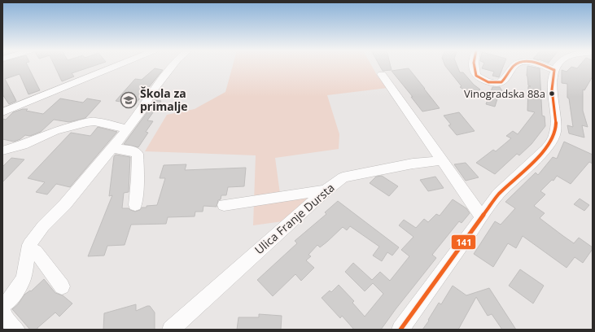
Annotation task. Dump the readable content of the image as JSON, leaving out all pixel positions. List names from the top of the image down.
{
  "streets": {
    "street": ["Ulica Franje Dursta"]
  },
  "places": {
    "other": ["Vinogradska 88a"],
    "school or university": ["Škola za primalje"]
  },
  "lines": ["transit line 141"]
}
